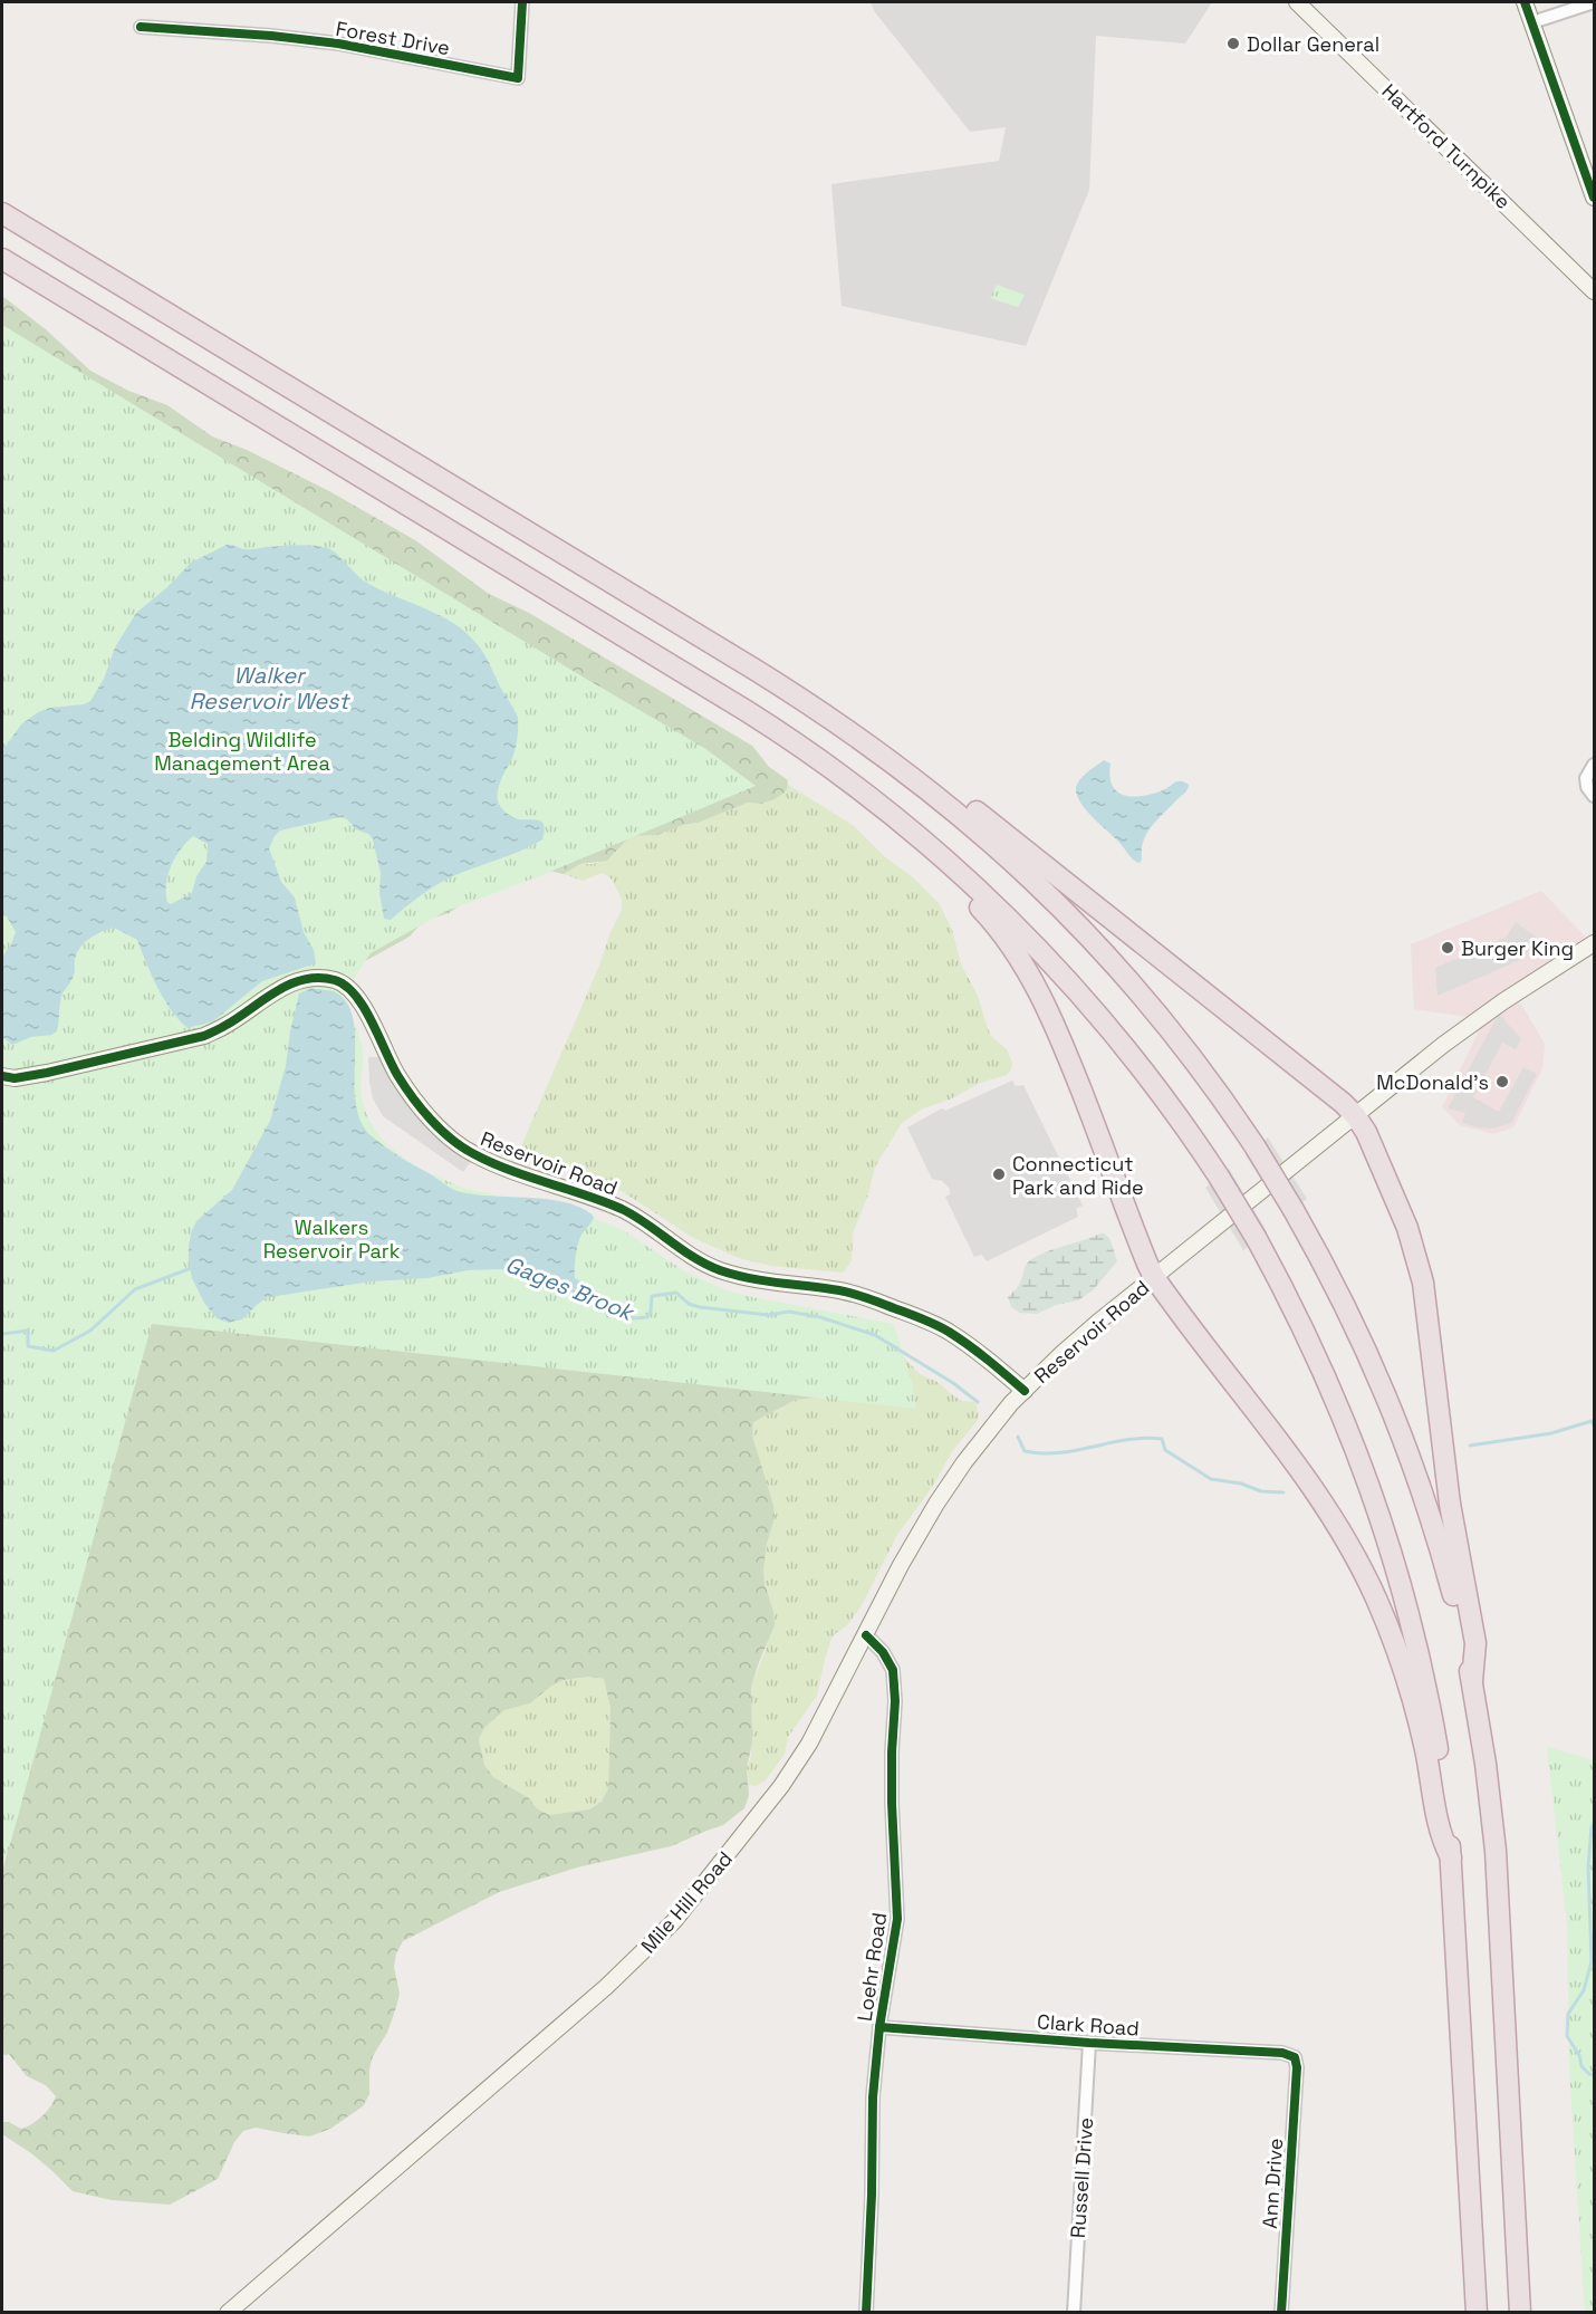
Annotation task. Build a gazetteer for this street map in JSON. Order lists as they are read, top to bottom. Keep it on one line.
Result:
{"streets":{"main road":["Hartford Turnpike","Reservoir Road","Mile Hill Road"],"street":["Forest Drive","Loehr Road","Clark Road","Russell Drive","Ann Drive"]},"crossings":[["Reservoir Road","Mile Hill Road"],["Mile Hill Road","Loehr Road"],["Loehr Road","Clark Road"],["Clark Road","Russell Drive"],["Clark Road","Ann Drive"]],"water":["Walker Reservoir West","Gages Brook"],"parks":["Belding Wildlife Management Area","Walkers Reservoir Park"],"places":["Dollar General","Burger King","McDonald's","Connecticut Park and Ride"]}
